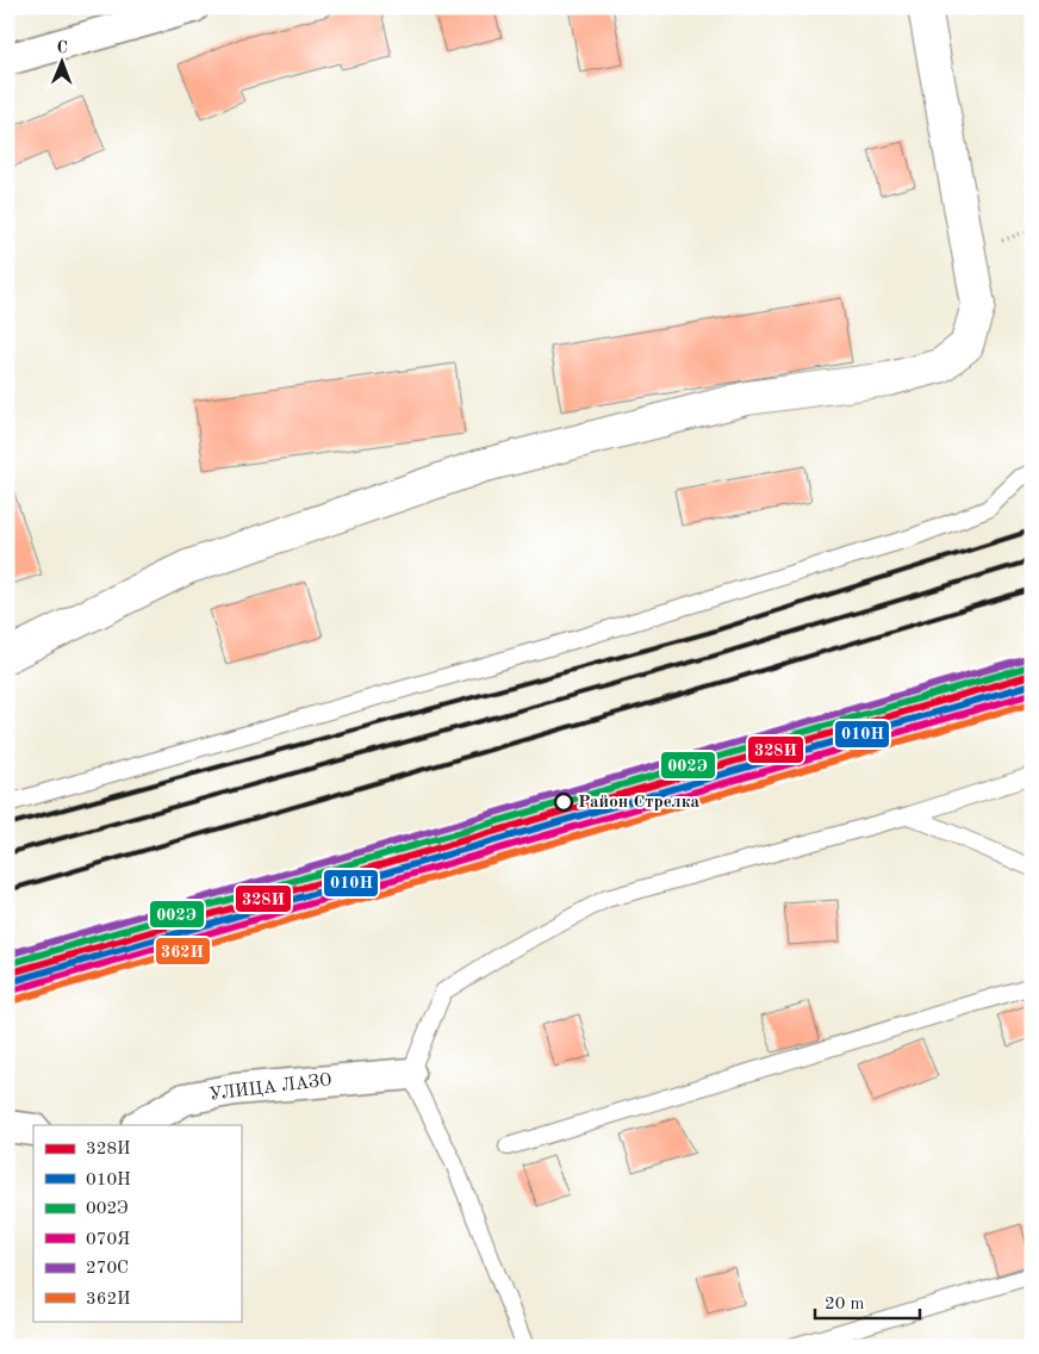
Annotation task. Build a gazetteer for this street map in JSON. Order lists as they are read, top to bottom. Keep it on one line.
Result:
{"streets":{"street":["УЛИЦА ЛАЗО"]},"places":["Район Стрелка"],"lines":["transit line 270С","transit line 002Э","transit line 328И","transit line 010Н","transit line 070Я","transit line 362И"],"legend":["328И","010Н","002Э","070Я","270С","362И"],"scale_bar":"20 m","north":"top"}
